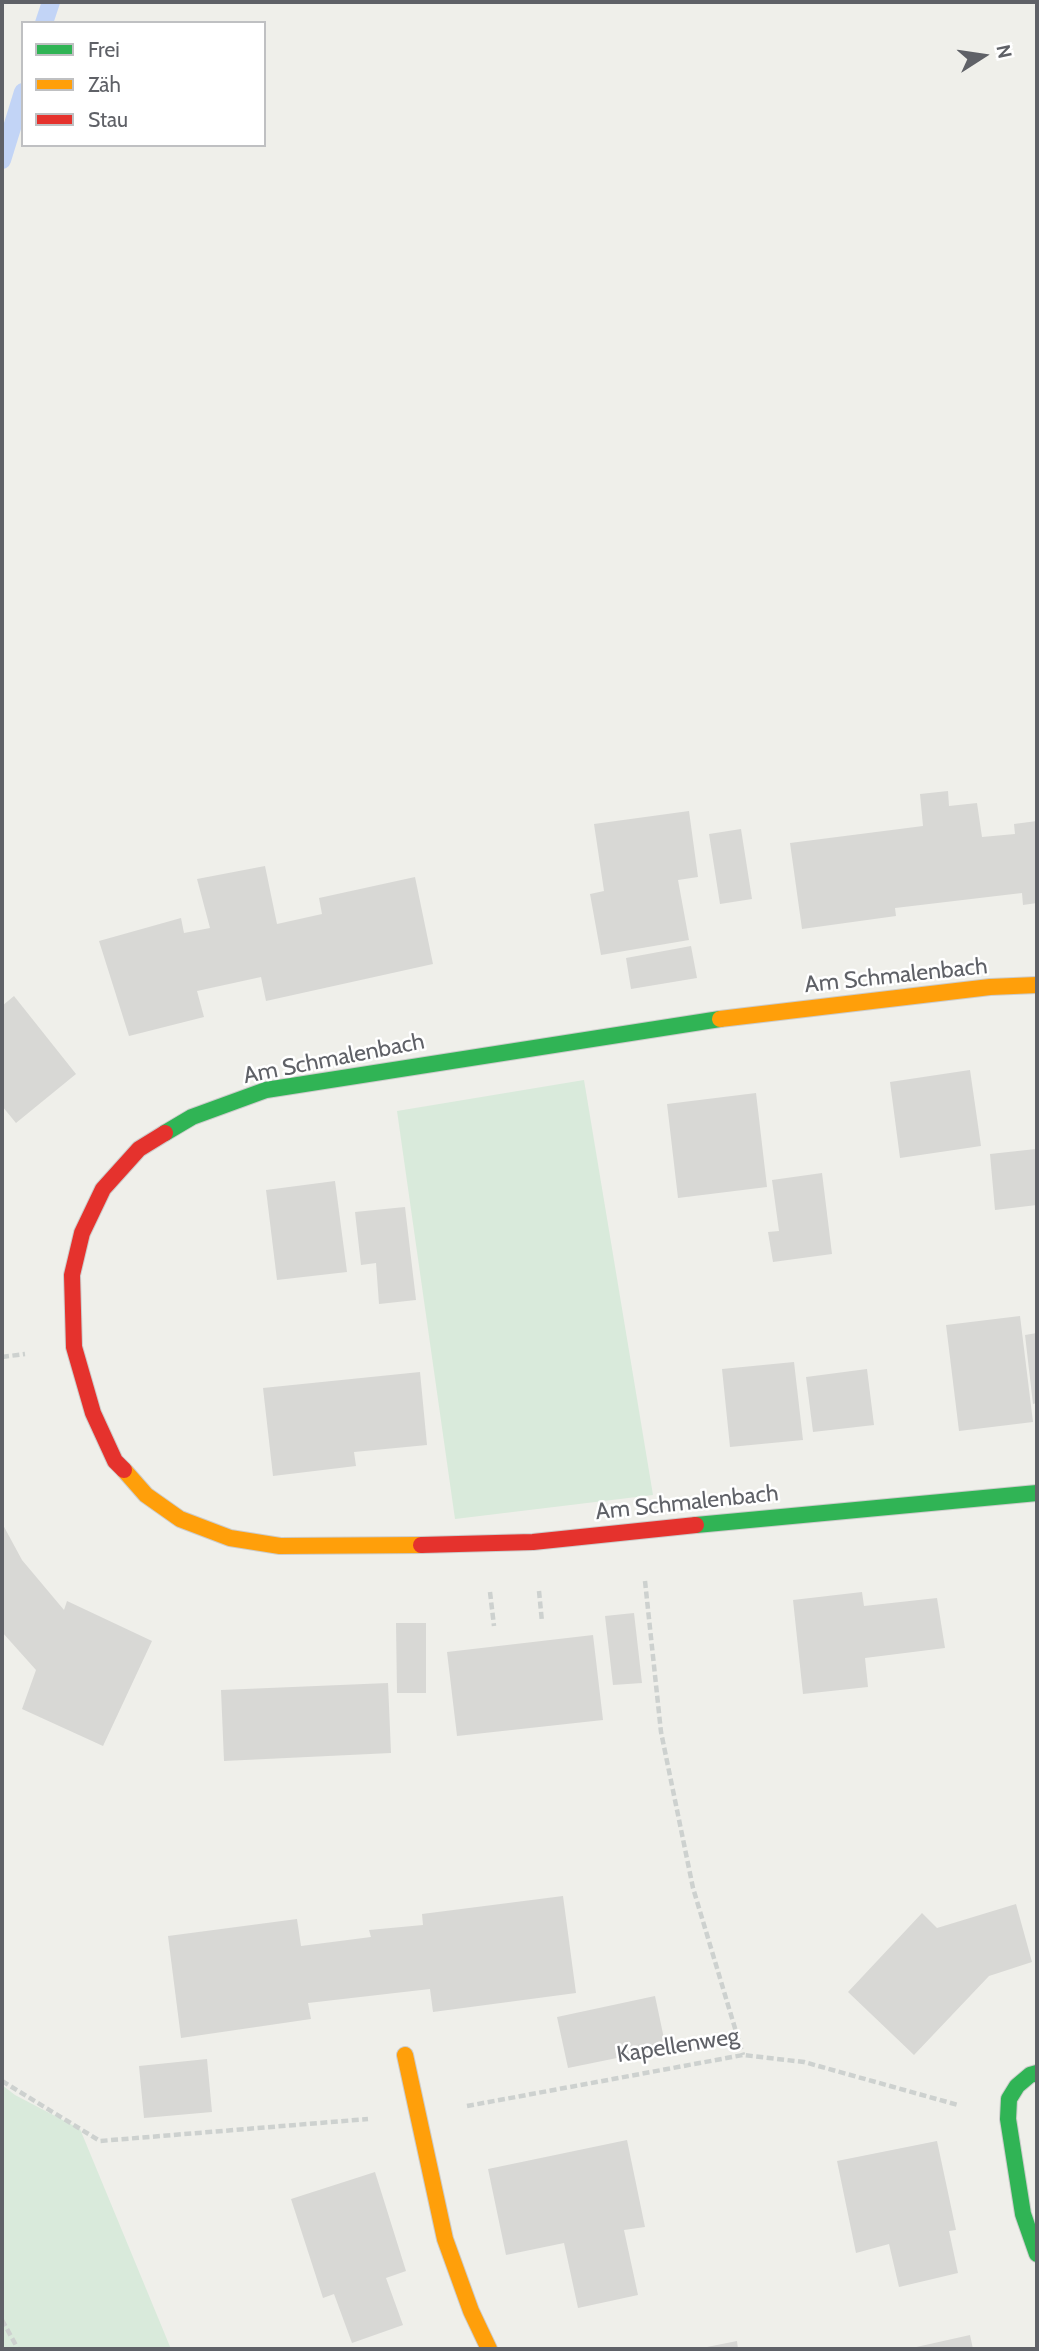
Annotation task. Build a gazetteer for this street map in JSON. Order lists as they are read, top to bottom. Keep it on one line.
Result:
{"streets":{"street":["Am Schmalenbach"],"path":["Kapellenweg"]},"legend":["Frei","Zäh","Stau"],"north":"right"}
